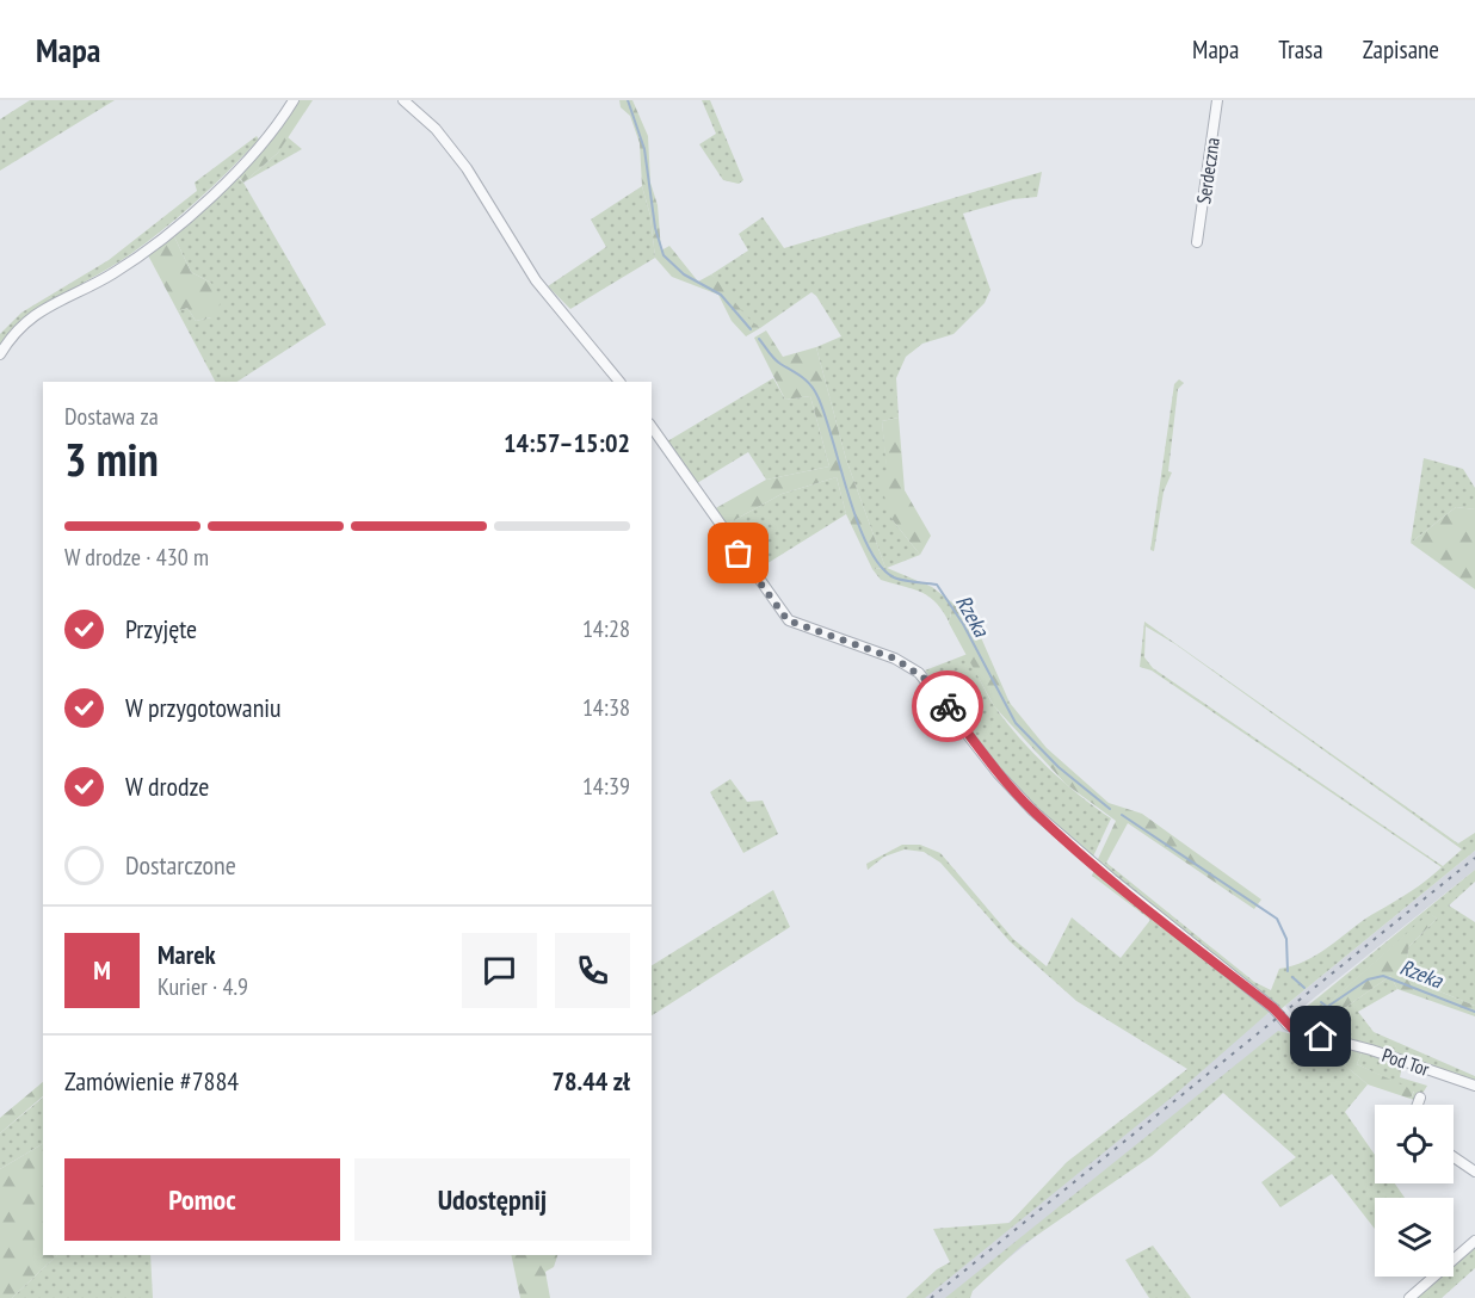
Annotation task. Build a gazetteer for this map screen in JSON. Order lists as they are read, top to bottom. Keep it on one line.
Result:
{"streets":{"street":["Serdeczna","Pod Tor"]},"water":["Rzeka"],"page":{"header":"Mapa","nav":["Mapa","Trasa","Zapisane"],"heading":["3 min","Dostawa za","14:57–15:02"],"panel":["Marek","Kurier · 4.9","Zamówienie #7884","78.44 zł"],"bar":"W drodze · 430 m","list":[["Przyjęte","14:28"],["W przygotowaniu","14:38"],["W drodze","14:39"],"Dostarczone"],"round":"M","buttons":["Pomoc","Udostępnij"]}}
